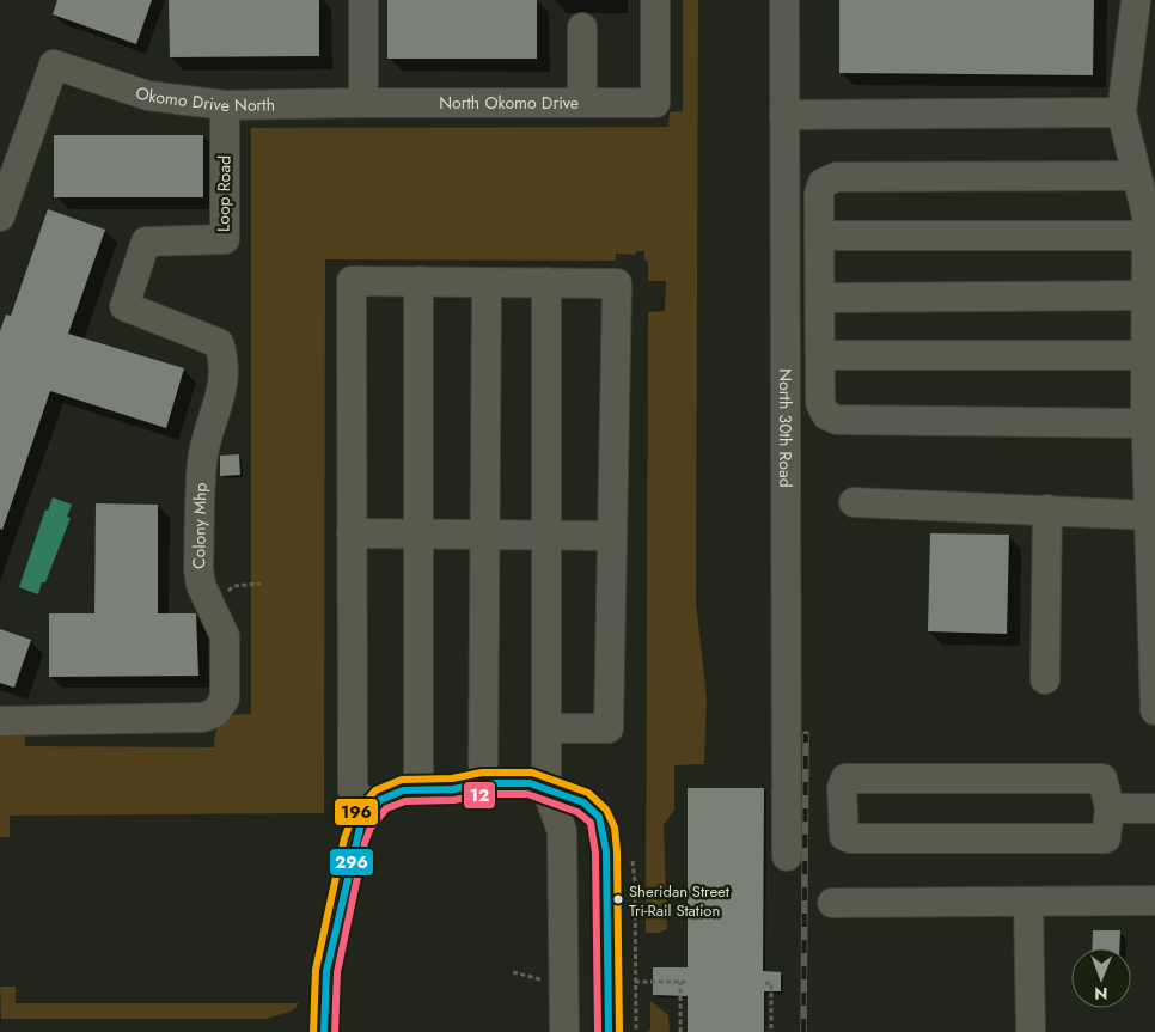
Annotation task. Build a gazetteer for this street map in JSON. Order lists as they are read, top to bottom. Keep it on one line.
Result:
{"streets":{"street":["Okomo Drive North","North Okomo Drive","Loop Road","North 30th Road","Colony Mhp"]},"crossings":[["Okomo Drive North","North Okomo Drive"],["Okomo Drive North","Loop Road"],["Loop Road","Colony Mhp"]],"places":["Sheridan Street Tri-Rail Station"],"lines":["transit line 196","transit line 296","transit line 12"],"north":"bottom"}
